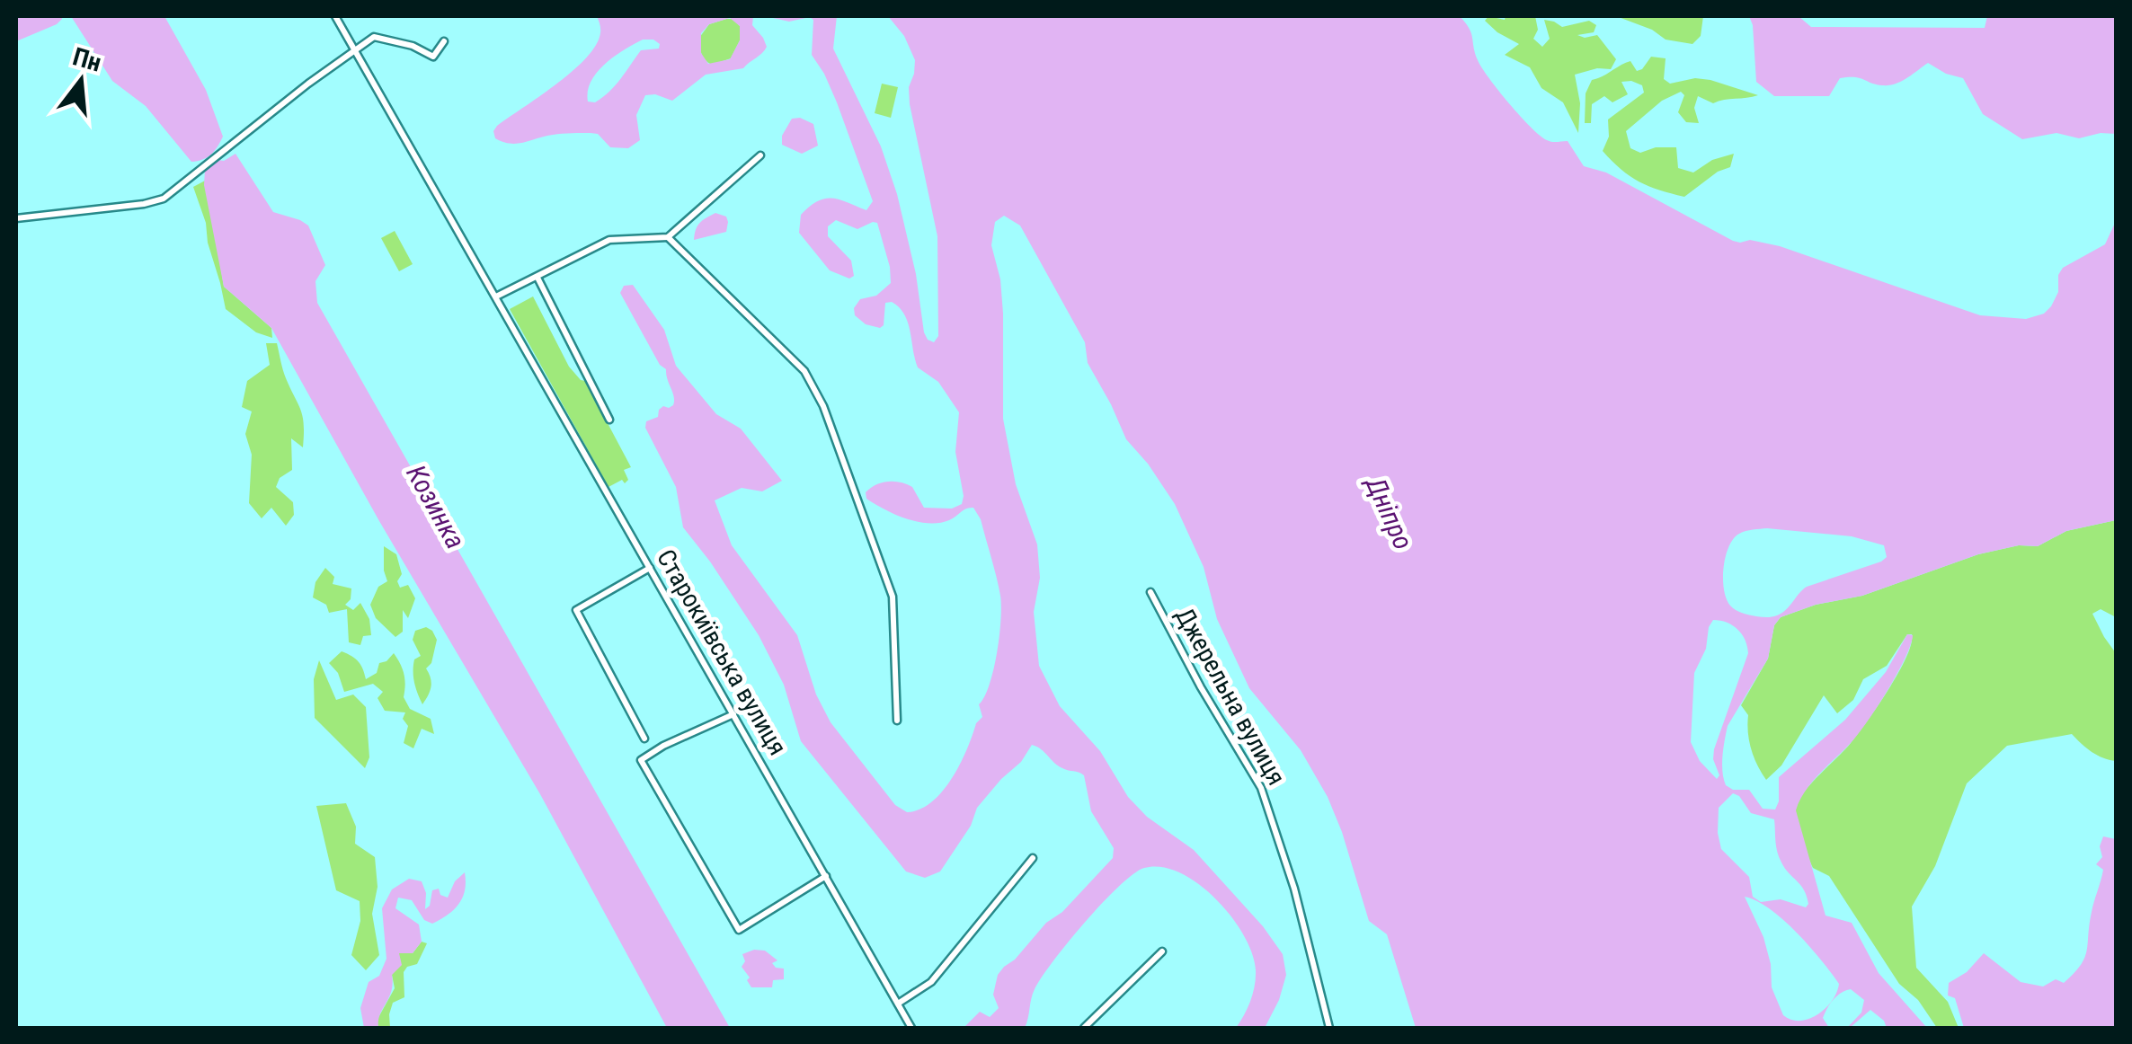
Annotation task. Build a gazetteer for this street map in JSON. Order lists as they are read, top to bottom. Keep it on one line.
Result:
{"streets":{"street":["Старокиївська вулиця","Джерельна вулиця"]},"water":["Козинка","Дніпро"],"north":"top"}
